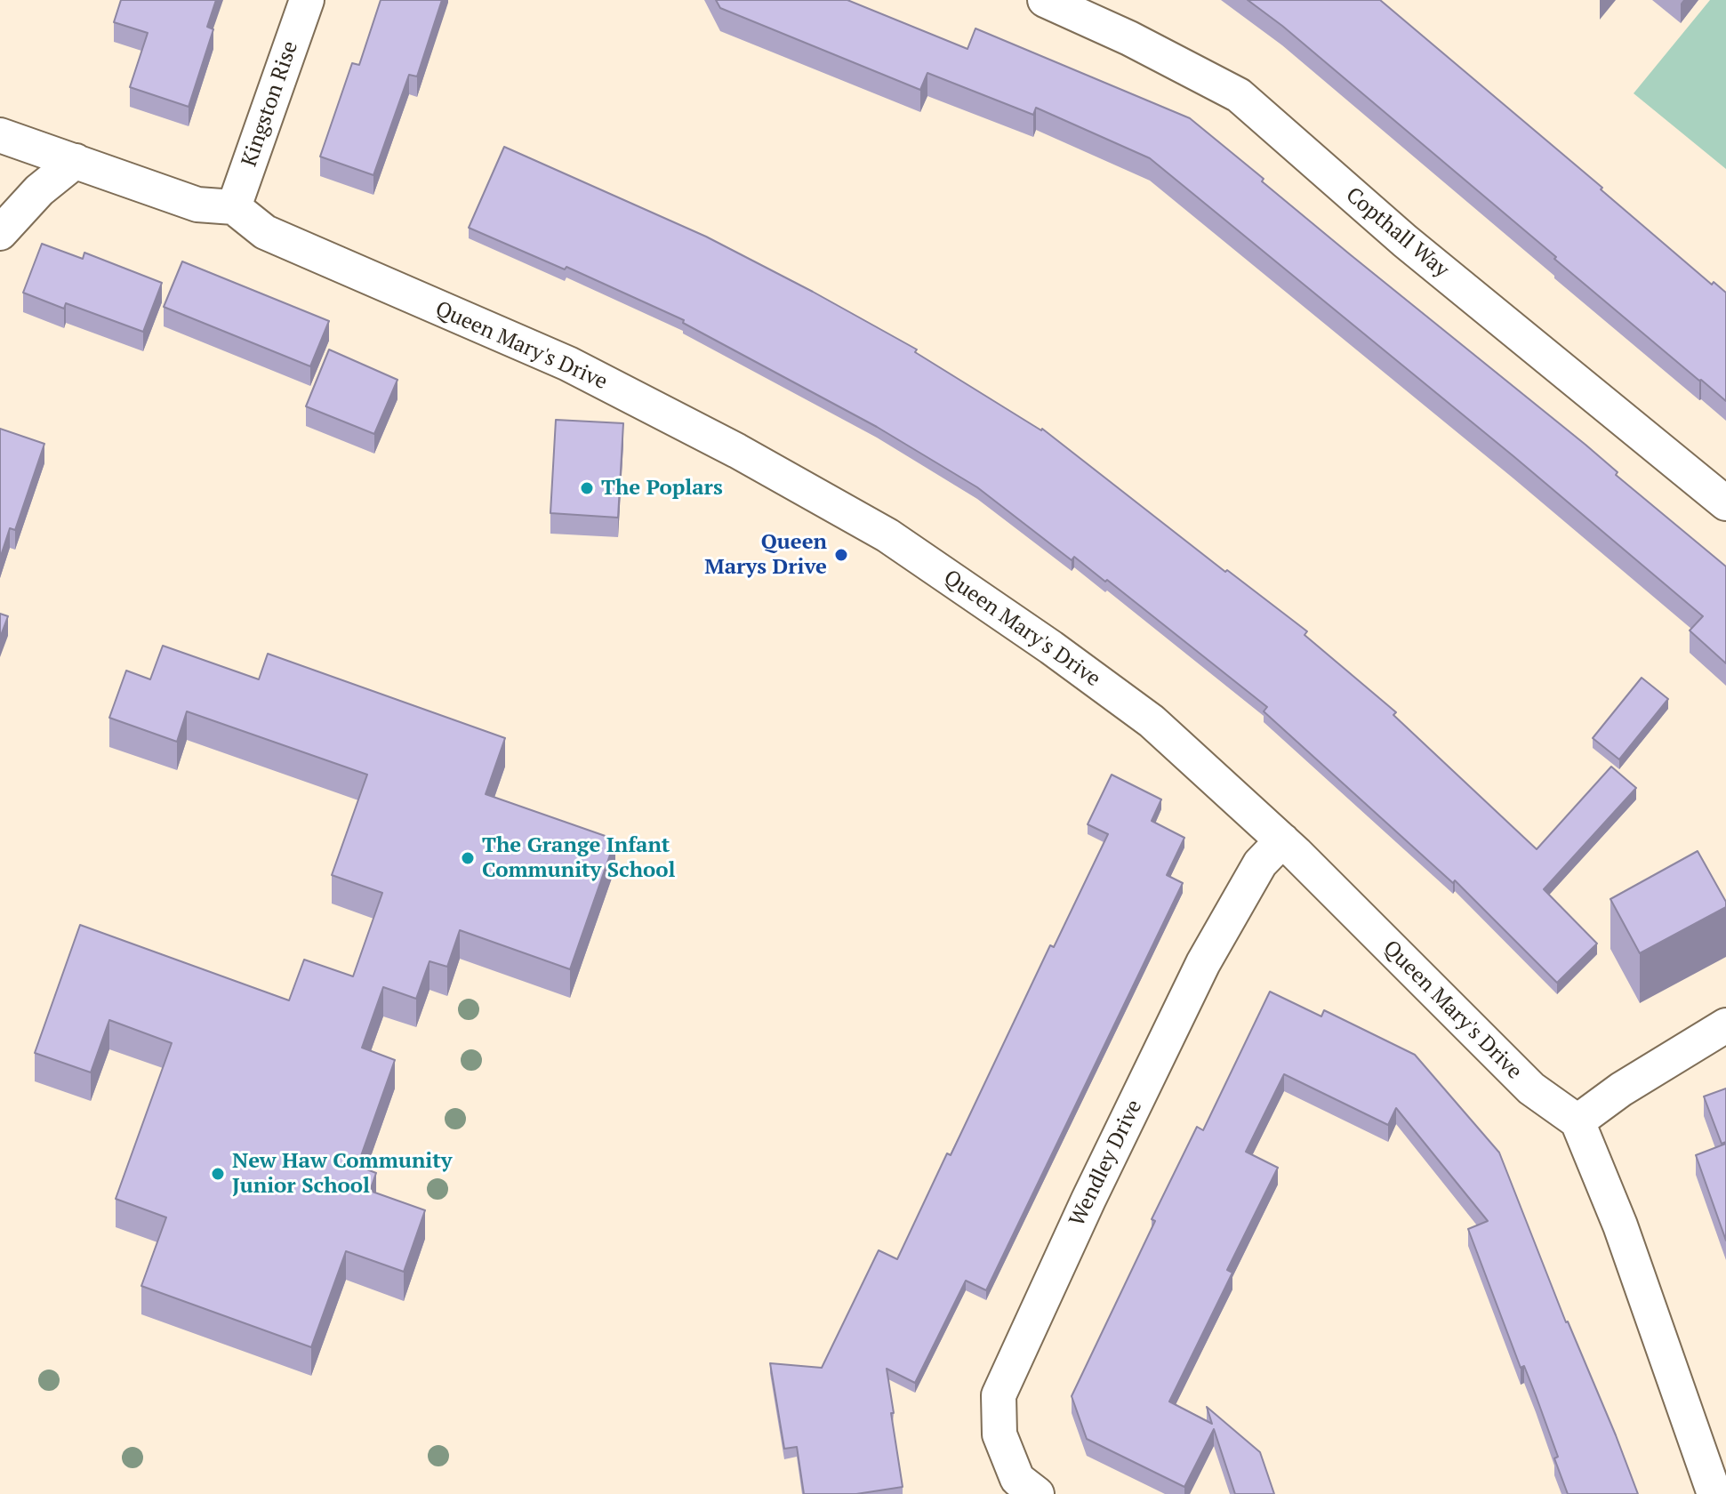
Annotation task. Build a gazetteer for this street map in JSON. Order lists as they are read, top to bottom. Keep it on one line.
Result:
{"streets":{"street":["Kingston Rise","Copthall Way","Queen Mary's Drive","Wendley Drive"]},"crossings":[["Kingston Rise","Queen Mary's Drive"],["Queen Mary's Drive","Wendley Drive"]],"places":["The Poplars","Queen Marys Drive","The Grange Infant Community School","New Haw Community Junior School"]}
